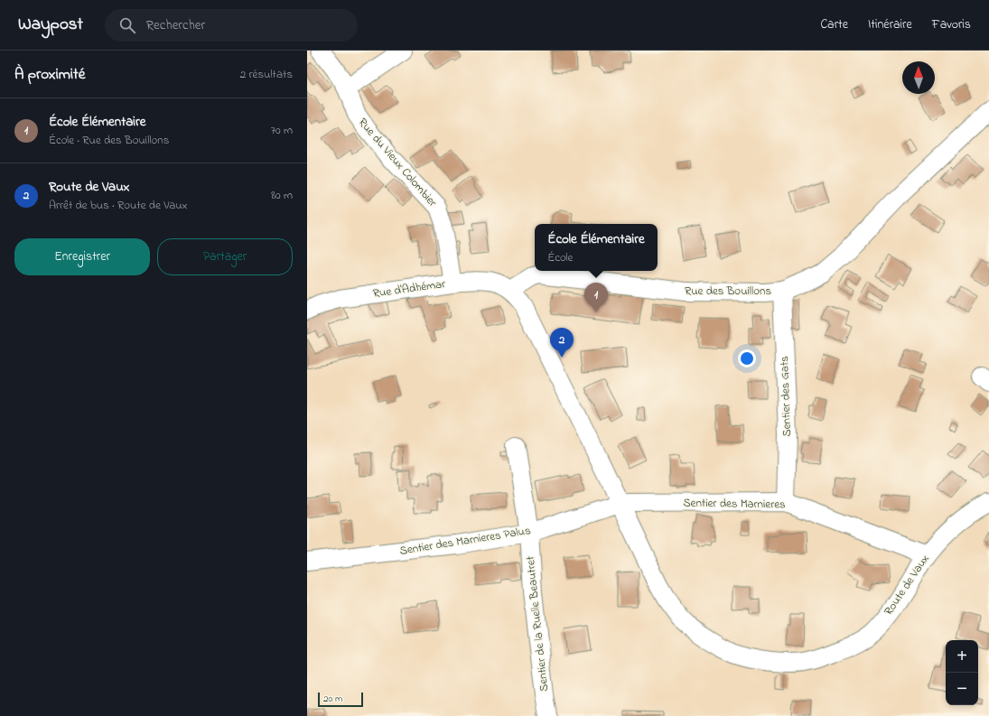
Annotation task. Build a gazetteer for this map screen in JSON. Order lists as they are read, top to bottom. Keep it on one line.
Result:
{"streets":{"street":["Rue du Vieux Colombier","Rue d'Adhémar","Rue des Bouillons","Sentier des Gats","Sentier des Marnieres","Sentier des Marnieres Palus","Route de Vaux","Sentier de la Ruelle Beautret"]},"crossings":[["Rue du Vieux Colombier","Rue d'Adhémar"],["Rue d'Adhémar","Rue des Bouillons"],["Rue d'Adhémar","Route de Vaux"],["Rue des Bouillons","Sentier des Gats"],["Rue des Bouillons","Route de Vaux"],["Sentier des Gats","Sentier des Marnieres"],["Sentier des Marnieres","Sentier des Marnieres Palus"],["Sentier des Marnieres","Route de Vaux"],["Sentier des Marnieres Palus","Route de Vaux"],["Sentier des Marnieres Palus","Sentier de la Ruelle Beautret"]],"scale_bar":"20 m","north":"top","page":{"header":"Waypost","search":"Rechercher","nav":["Carte","Itinéraire","Favoris"],"heading":["À proximité","2 résultats"],"list":[{"mark":"1","name":"École Élémentaire","note":"École · Rue des Bouillons","value":"70 m"},{"mark":"2","name":"Route de Vaux","note":"Arrêt de bus · Route de Vaux","value":"80 m"}],"popup":["École Élémentaire","École"],"buttons":["Enregistrer","Partager"],"pins":["1","2"],"map_buttons":["+","−"],"scale":"20 m"}}
